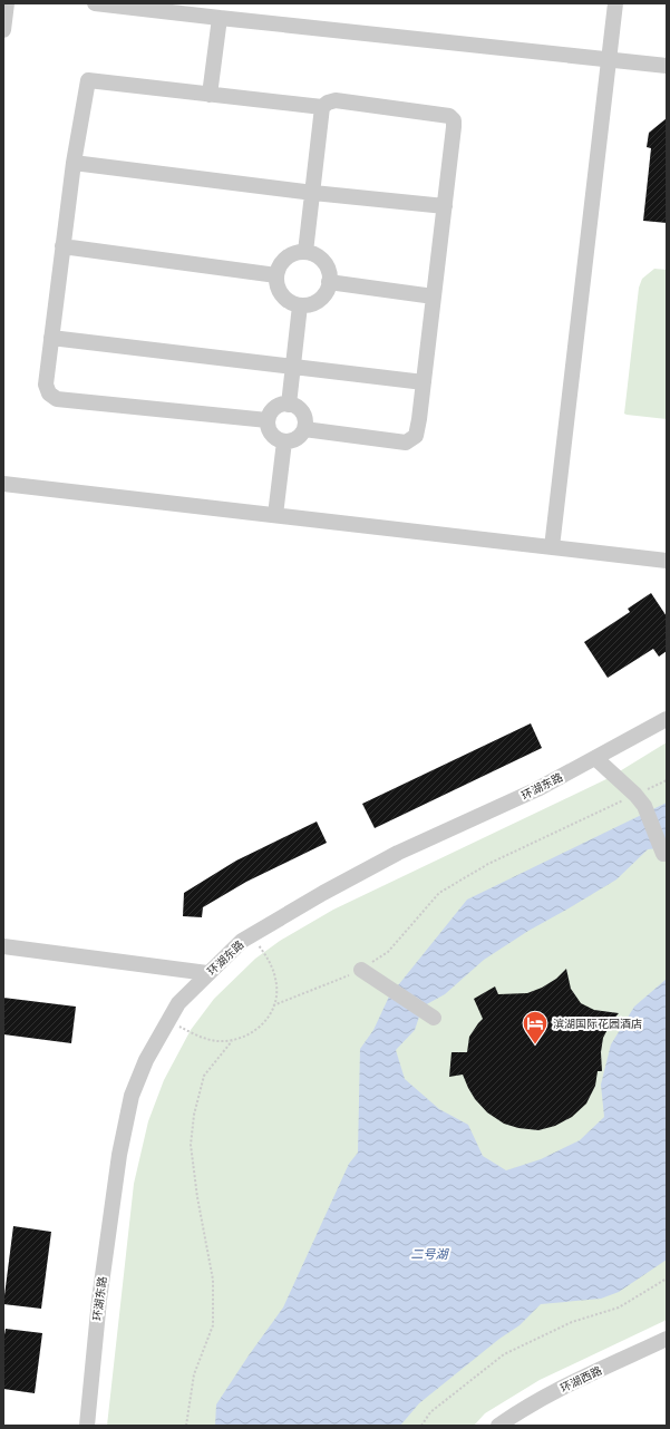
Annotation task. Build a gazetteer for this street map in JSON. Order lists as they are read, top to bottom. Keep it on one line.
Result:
{"streets":{"street":["环湖东路","环湖西路"]},"water":["二号湖"],"places":{"hotel":["滨湖国际花园酒店"]}}
